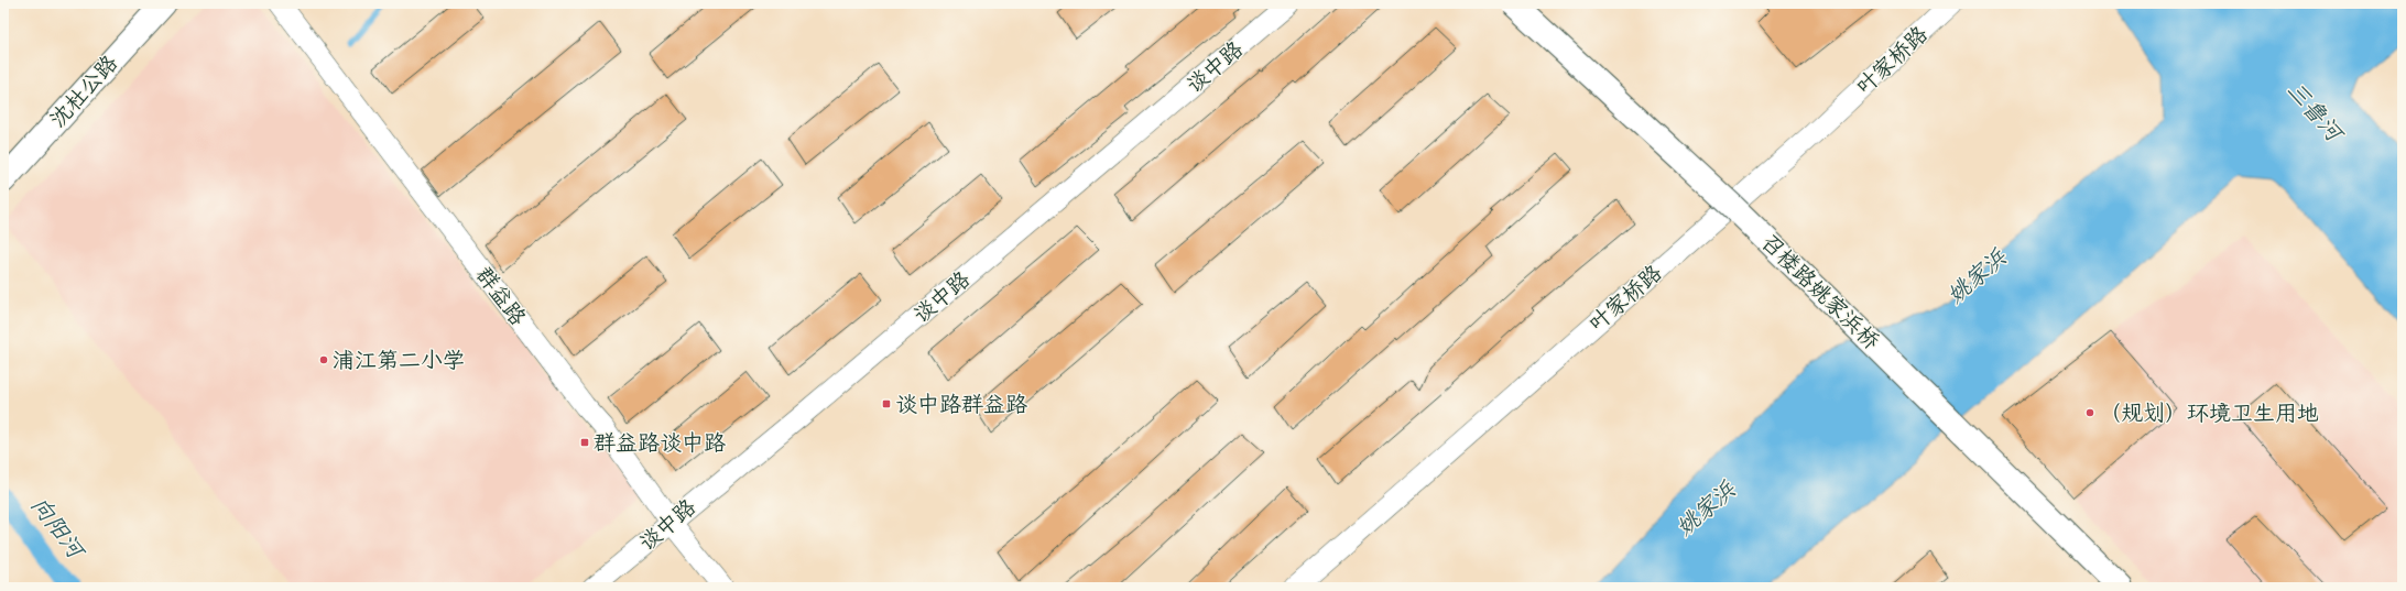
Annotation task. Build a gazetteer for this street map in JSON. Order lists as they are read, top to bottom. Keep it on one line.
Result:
{"streets":{"street":["叶家桥路","谈中路","沈杜公路","召楼路姚家浜桥","群益路"]},"crossings":[["谈中路","群益路"]],"water":["三鲁河","姚家浜","向阳河"],"places":{"other":["浦江第二小学","（规划）环境卫生用地"],"transit":["谈中路群益路","群益路谈中路"]}}
